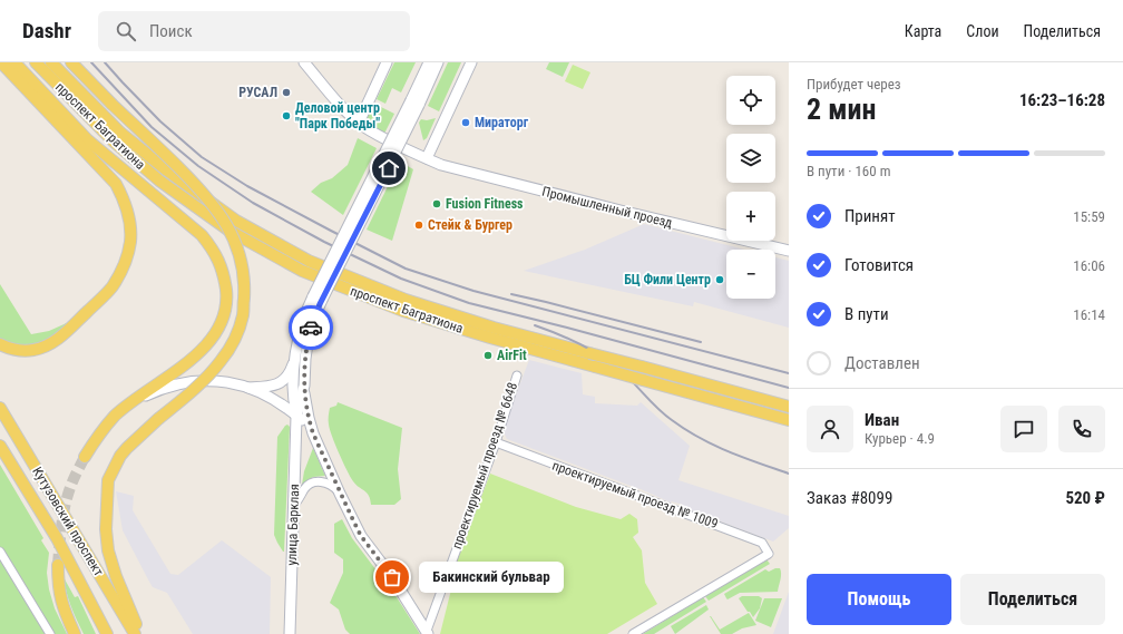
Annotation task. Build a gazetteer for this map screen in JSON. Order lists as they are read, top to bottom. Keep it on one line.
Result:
{"streets":{"main road":["проспект Багратиона","Промышленный проезд","Кутузовский проспект","улица Барклая"],"street":["проектируемый проезд № 6648","проектируемый проезд № 1009"]},"crossings":[["проектируемый проезд № 6648","проектируемый проезд № 1009"]],"places":["РУСАЛ","Деловой центр \"Парк Победы\"","Мираторг","Fusion Fitness","Стейк & Бургер","БЦ Фили Центр","AirFit","Бакинский бульвар"],"page":{"header":"Dashr","search":"Поиск","nav":["Карта","Слои","Поделиться"],"heading":["2 мин","Прибудет через","16:23–16:28"],"panel":["Иван","Курьер · 4.9","Заказ #8099","520 ₽"],"map_buttons":["+","−"],"bar":"В пути · 160 m","list":[["Принят","15:59"],["Готовится","16:06"],["В пути","16:14"],"Доставлен"],"bubble":"Бакинский бульвар","buttons":["Помощь","Поделиться"]}}
